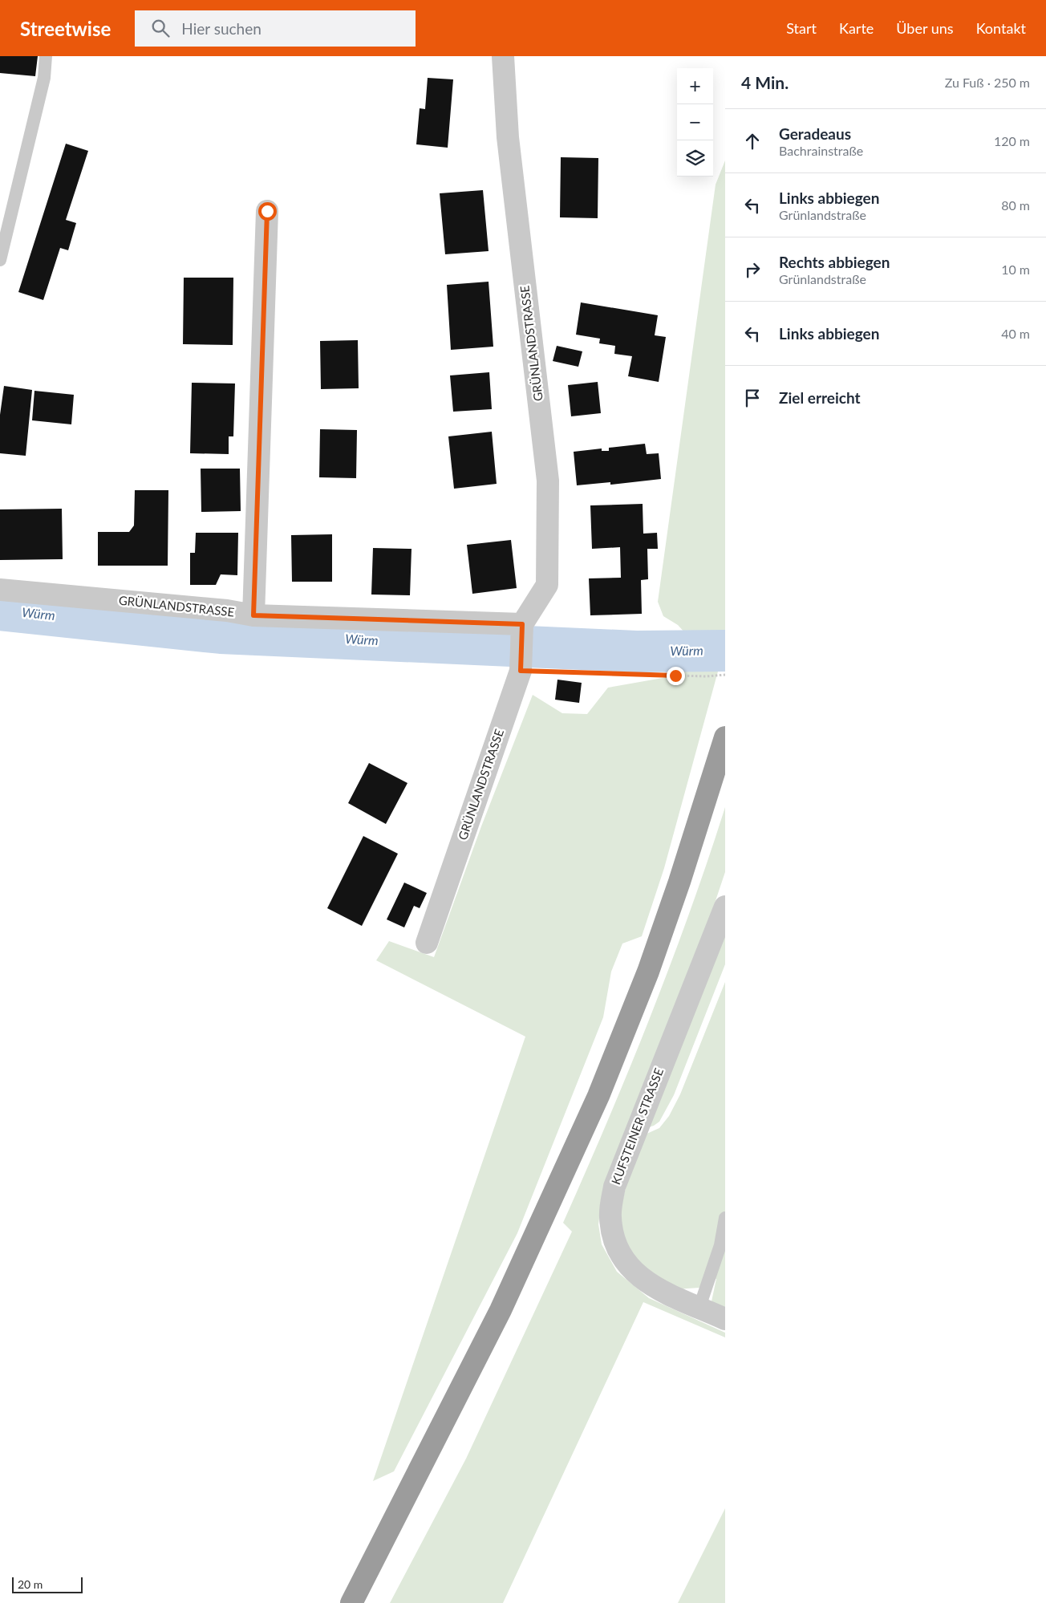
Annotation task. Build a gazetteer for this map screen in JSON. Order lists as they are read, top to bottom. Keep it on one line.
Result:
{"streets":{"street":["GRÜNLANDSTRASSE","KUFSTEINER STRASSE"]},"water":["Würm"],"scale_bar":"20 m","page":{"header":"Streetwise","search":"Hier suchen","nav":["Start","Karte","Über uns","Kontakt"],"heading":["4 Min.","Zu Fuß · 250 m"],"map_buttons":["+","−"],"list":[["Geradeaus","Bachrainstraße","120 m"],["Links abbiegen","Grünlandstraße","80 m"],["Rechts abbiegen","Grünlandstraße","10 m"],["Links abbiegen","40 m"],"Ziel erreicht"],"scale":"20 m"}}
